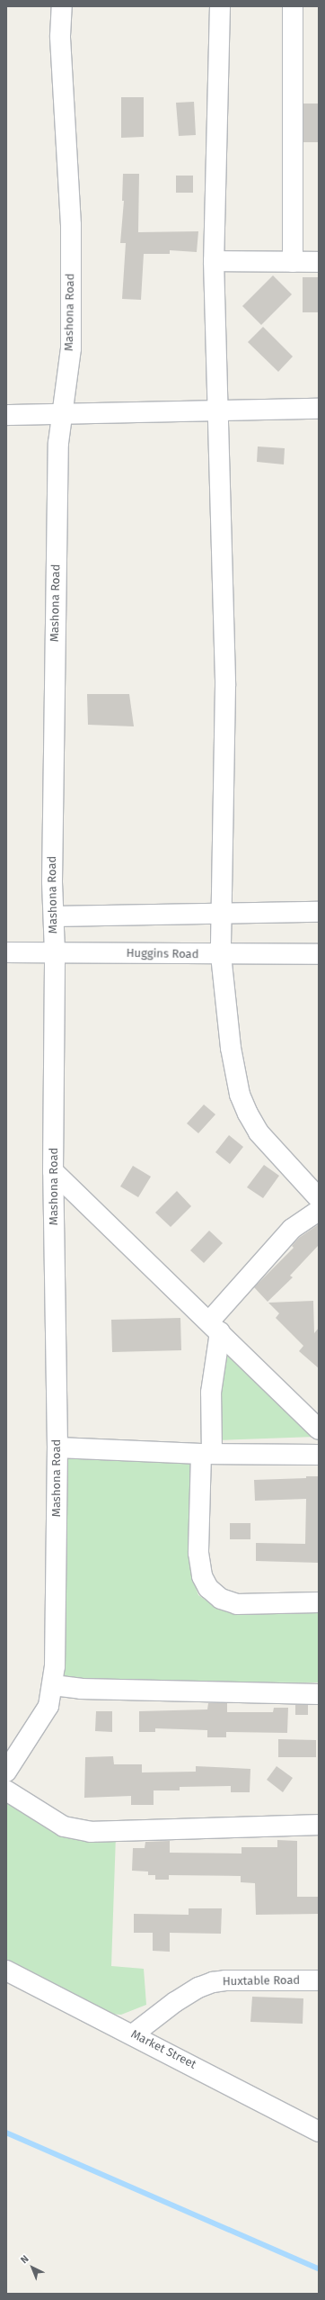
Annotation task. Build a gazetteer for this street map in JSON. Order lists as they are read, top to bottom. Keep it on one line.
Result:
{"streets":{"street":["Mashona Road","Huggins Road","Huxtable Road","Market Street"]},"crossings":[["Mashona Road","Huggins Road"],["Huxtable Road","Market Street"]],"north":"top left"}
